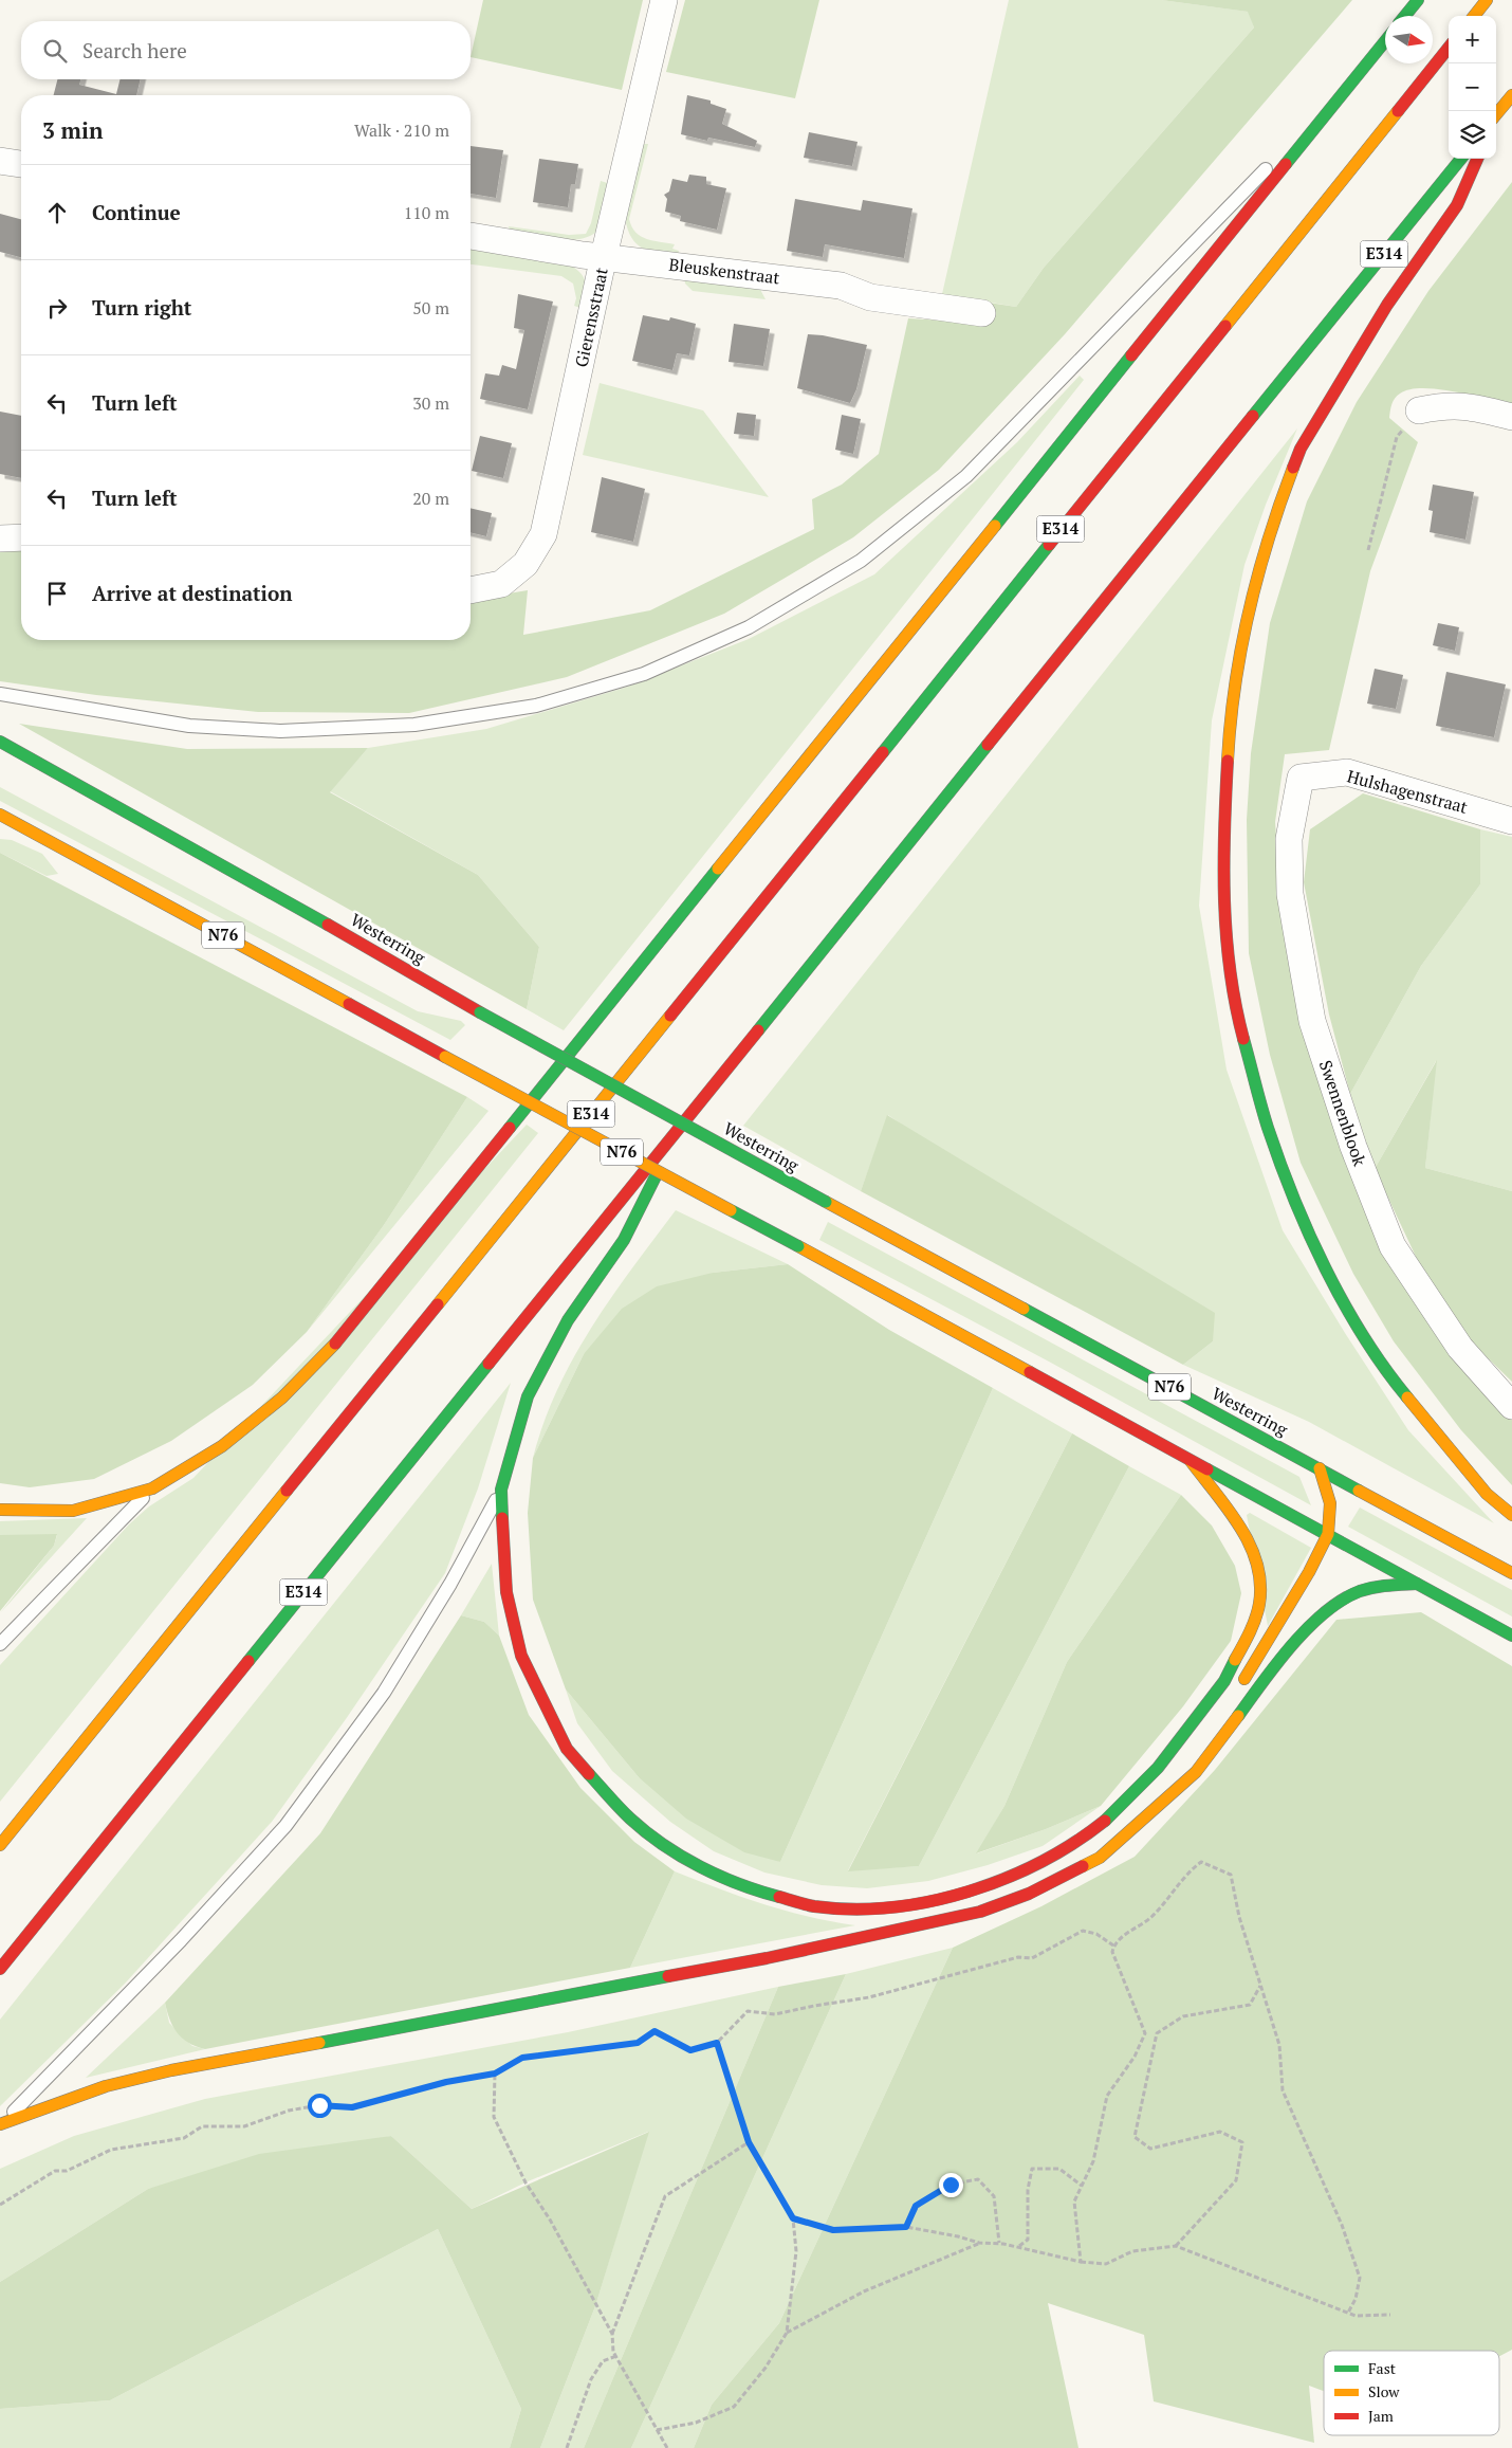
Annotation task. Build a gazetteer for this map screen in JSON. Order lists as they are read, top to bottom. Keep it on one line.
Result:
{"streets":{"highway":["E314","N76","Westerring"],"street":["Bleuskenstraat","Gierensstraat","Hulshagenstraat","Swennenblook"]},"crossings":[["Bleuskenstraat","Gierensstraat"],["Hulshagenstraat","Swennenblook"]],"legend":["Fast","Slow","Jam"],"north":"right","page":{"map_buttons":["+","−"],"search":"Search here","heading":["3 min","Walk · 210 m"],"list":[["Continue","110 m"],["Turn right","50 m"],["Turn left","30 m"],["Turn left","20 m"],"Arrive at destination"]}}
